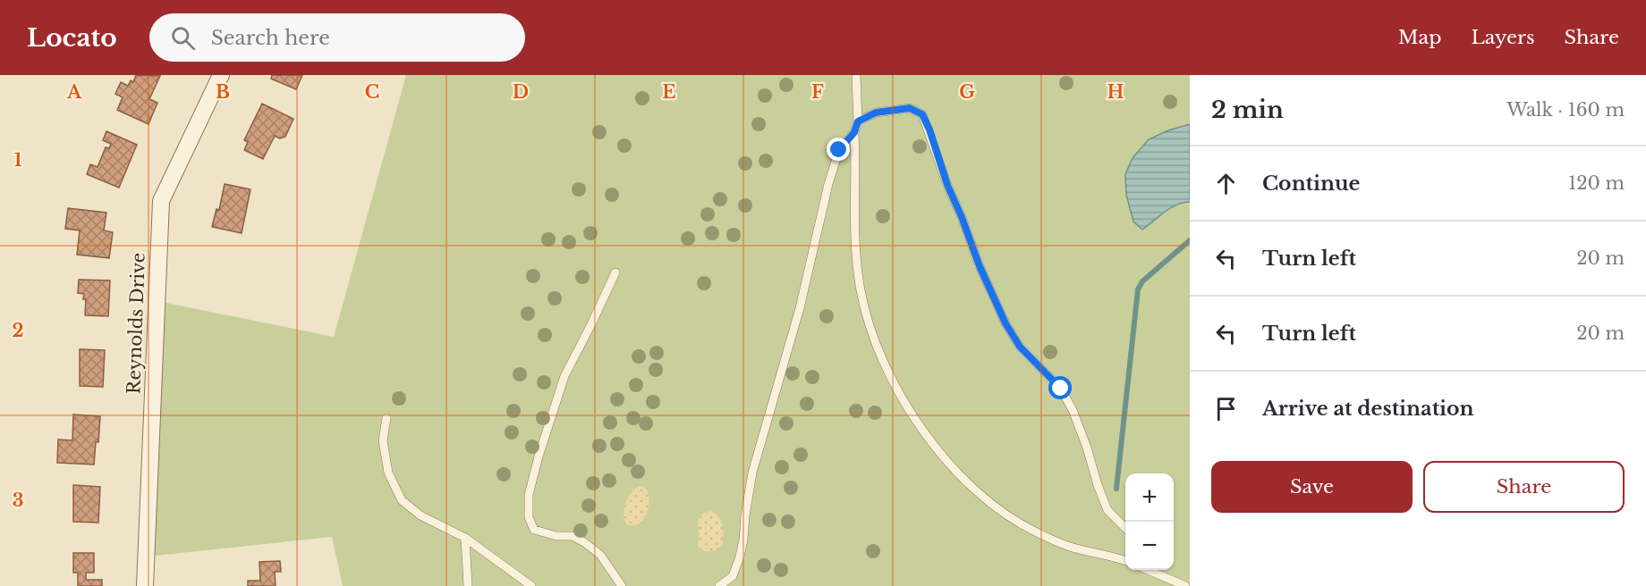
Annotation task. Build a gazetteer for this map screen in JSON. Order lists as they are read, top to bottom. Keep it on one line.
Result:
{"streets":{"street":["Reynolds Drive"]},"page":{"header":"Locato","search":"Search here","nav":["Map","Layers","Share"],"heading":["2 min","Walk · 160 m"],"list":[["Continue","120 m"],["Turn left","20 m"],["Turn left","20 m"],"Arrive at destination"],"buttons":["Save","Share"],"map_buttons":["+","−"]},"grid":{"columns":["A","B","C","D","E","F","G","H"],"rows":["1","2","3"]}}
